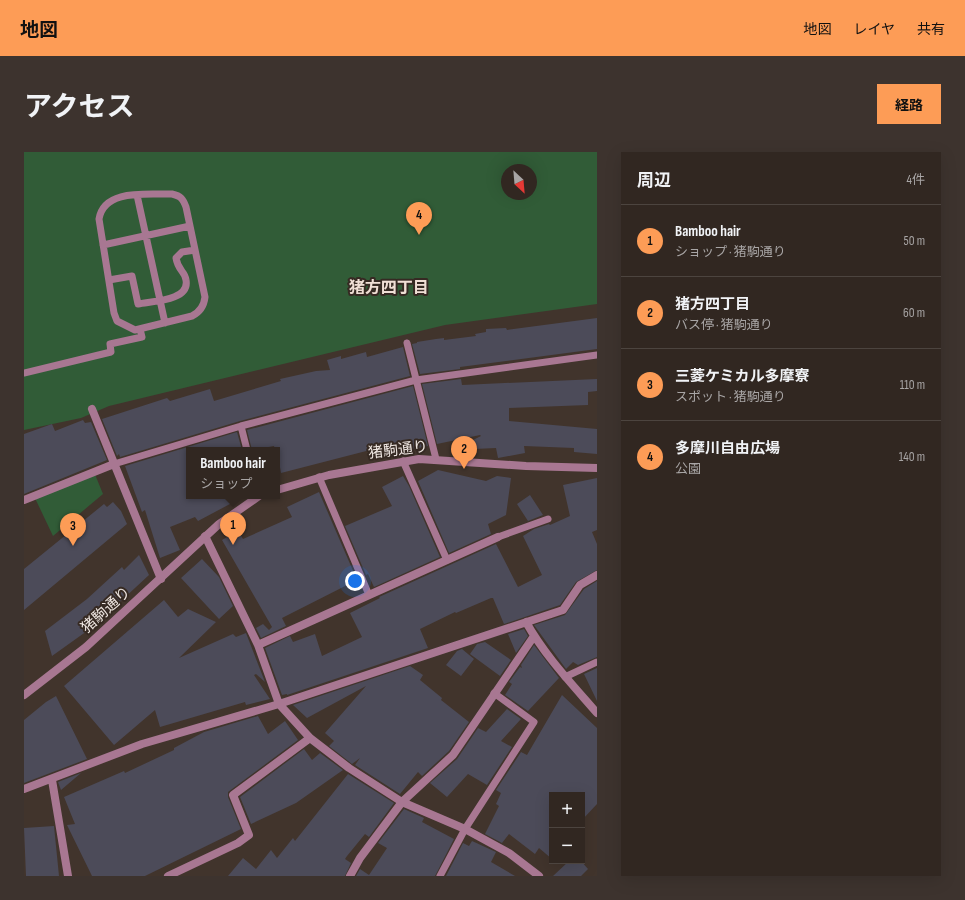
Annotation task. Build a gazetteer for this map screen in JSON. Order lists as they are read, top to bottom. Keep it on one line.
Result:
{"streets":{"street":["猪駒通り"]},"districts":["猪方四丁目"],"north":"bottom right","page":{"header":"地図","nav":["地図","レイヤ","共有"],"title":"アクセス","buttons":"経路","heading":["周辺","4件"],"pins":["4","2","1","3"],"list":[{"mark":"1","name":"Bamboo hair","note":"ショップ · 猪駒通り","value":"50 m"},{"mark":"2","name":"猪方四丁目","note":"バス停 · 猪駒通り","value":"60 m"},{"mark":"3","name":"三菱ケミカル多摩寮","note":"スポット · 猪駒通り","value":"110 m"},{"mark":"4","name":"多摩川自由広場","note":"公園","value":"140 m"}],"popup":["Bamboo hair","ショップ"],"map_buttons":["+","−"]}}
